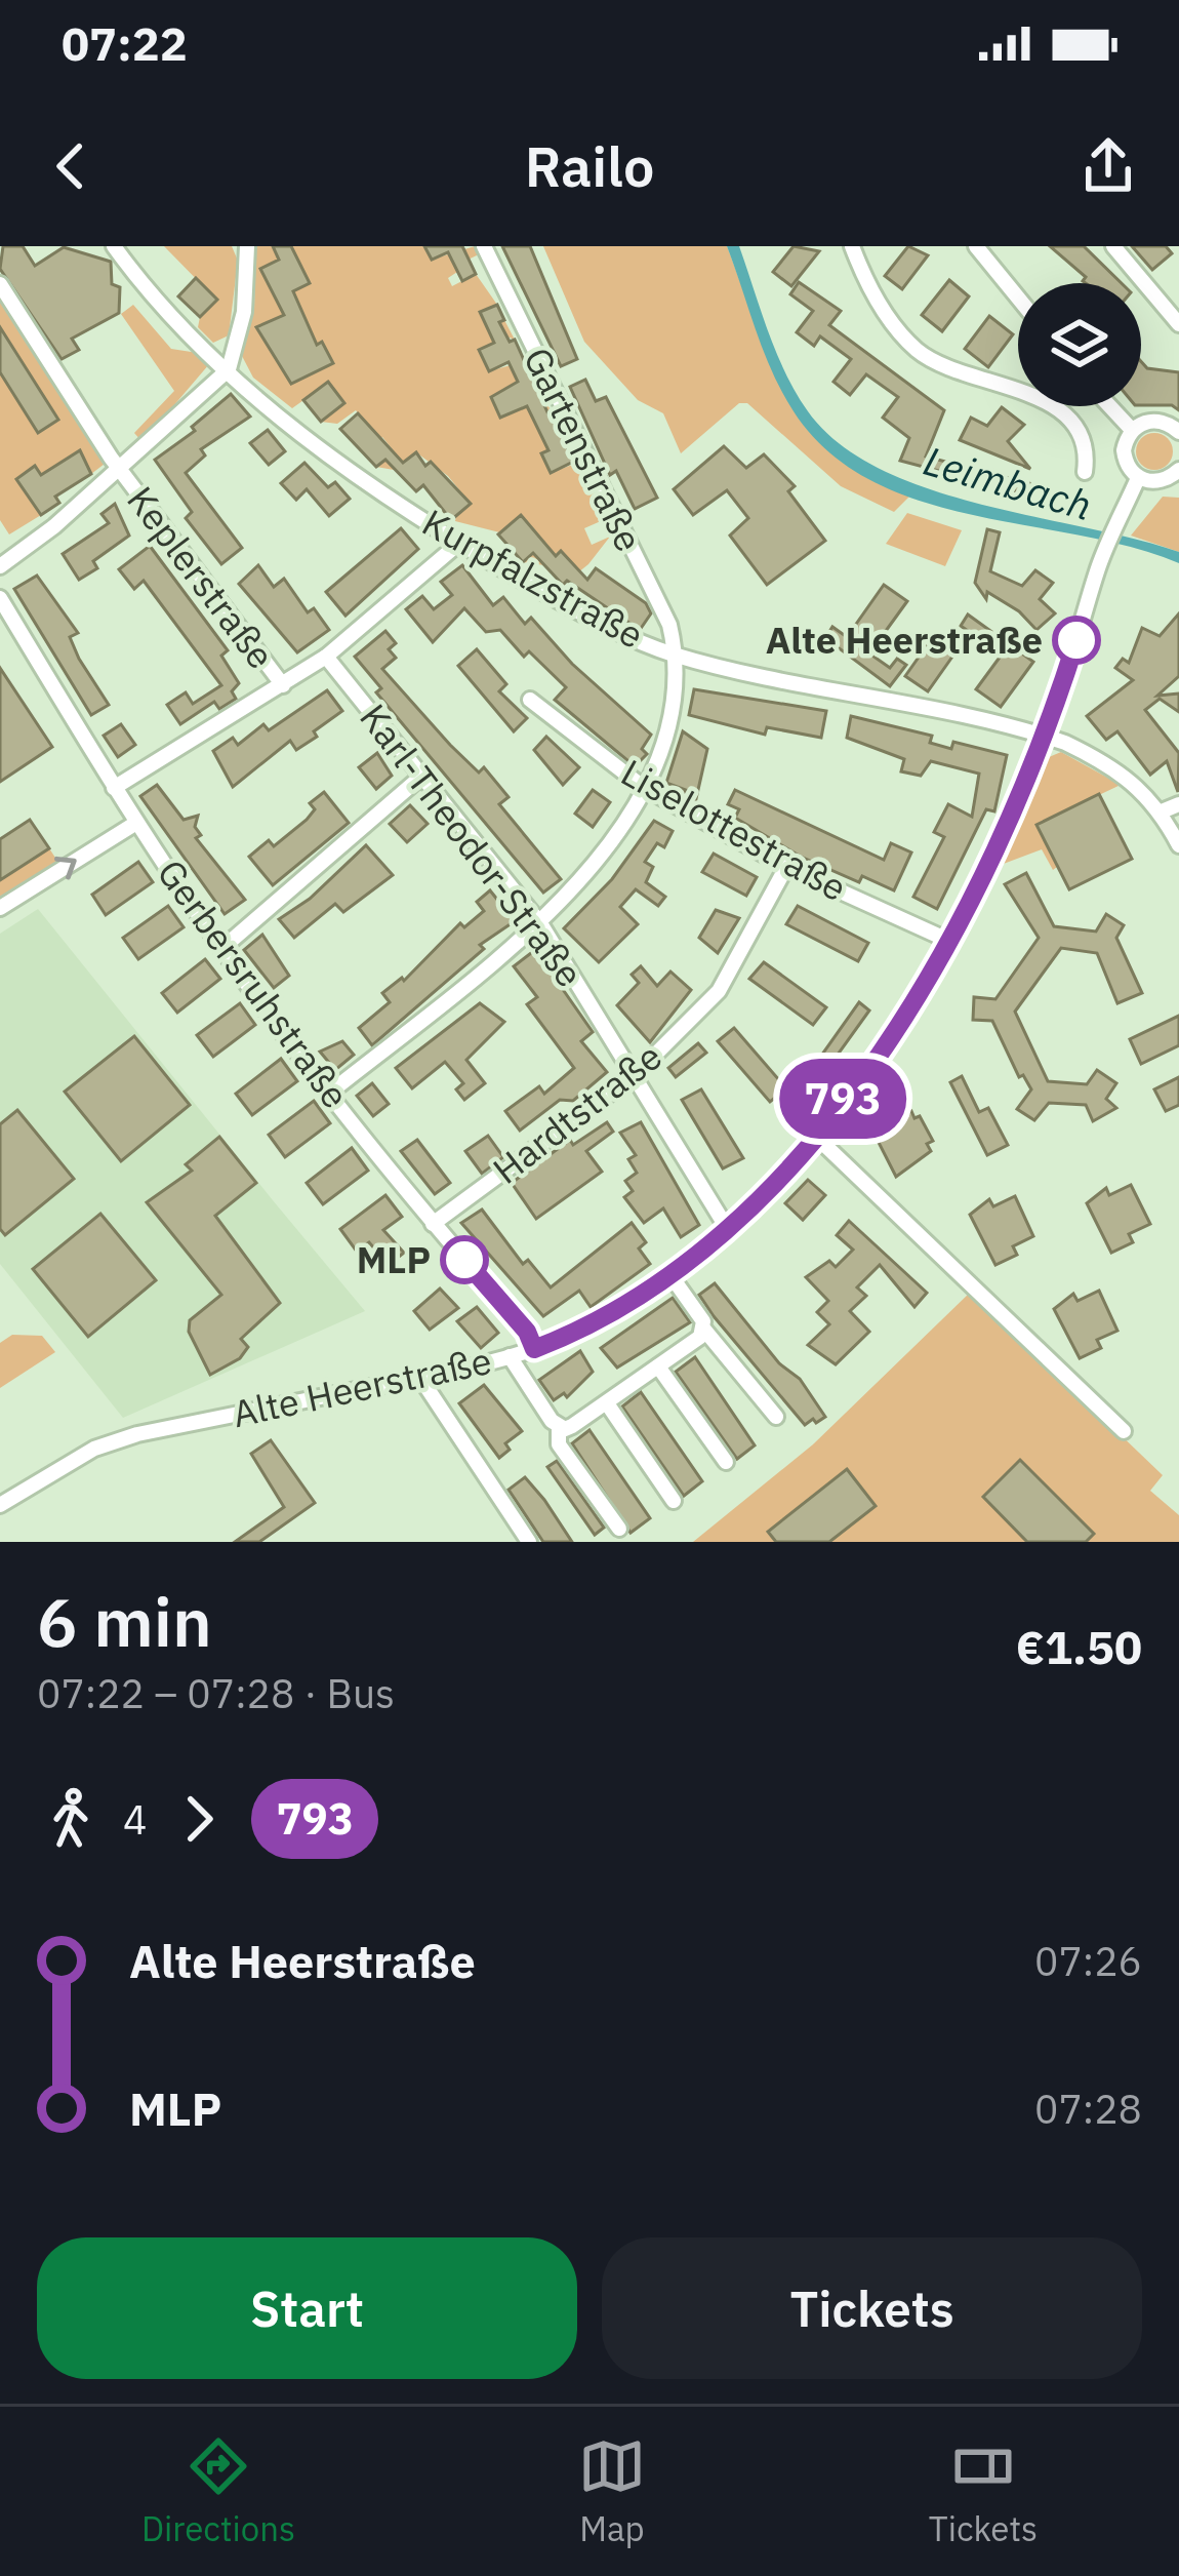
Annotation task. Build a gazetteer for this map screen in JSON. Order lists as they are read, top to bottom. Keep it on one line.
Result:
{"streets":{"street":["Gartenstraße","Keplerstraße","Kurpfalzstraße","Liselottestraße","Karl-Theodor-Straße","Gerbersruhstraße","Hardtstraße","Alte Heerstraße"]},"crossings":[["Gartenstraße","Kurpfalzstraße"],["Kurpfalzstraße","Alte Heerstraße"],["Liselottestraße","Hardtstraße"],["Liselottestraße","Alte Heerstraße"],["Karl-Theodor-Straße","Hardtstraße"],["Karl-Theodor-Straße","Alte Heerstraße"],["Gerbersruhstraße","Hardtstraße"],["Gerbersruhstraße","Alte Heerstraße"]],"water":["Leimbach"],"places":["Alte Heerstraße","MLP"],"lines":["bus line 793"],"page":{"status":"07:22","header":"Railo","on_map":"793","heading":["6 min","07:22 – 07:28 · Bus","€1.50"],"legs":["4","793"],"list":[{"name":"Alte Heerstraße","value":"07:26"},{"name":"MLP","value":"07:28"}],"buttons":["Start","Tickets"],"tabs":["Directions","Map","Tickets"]}}
